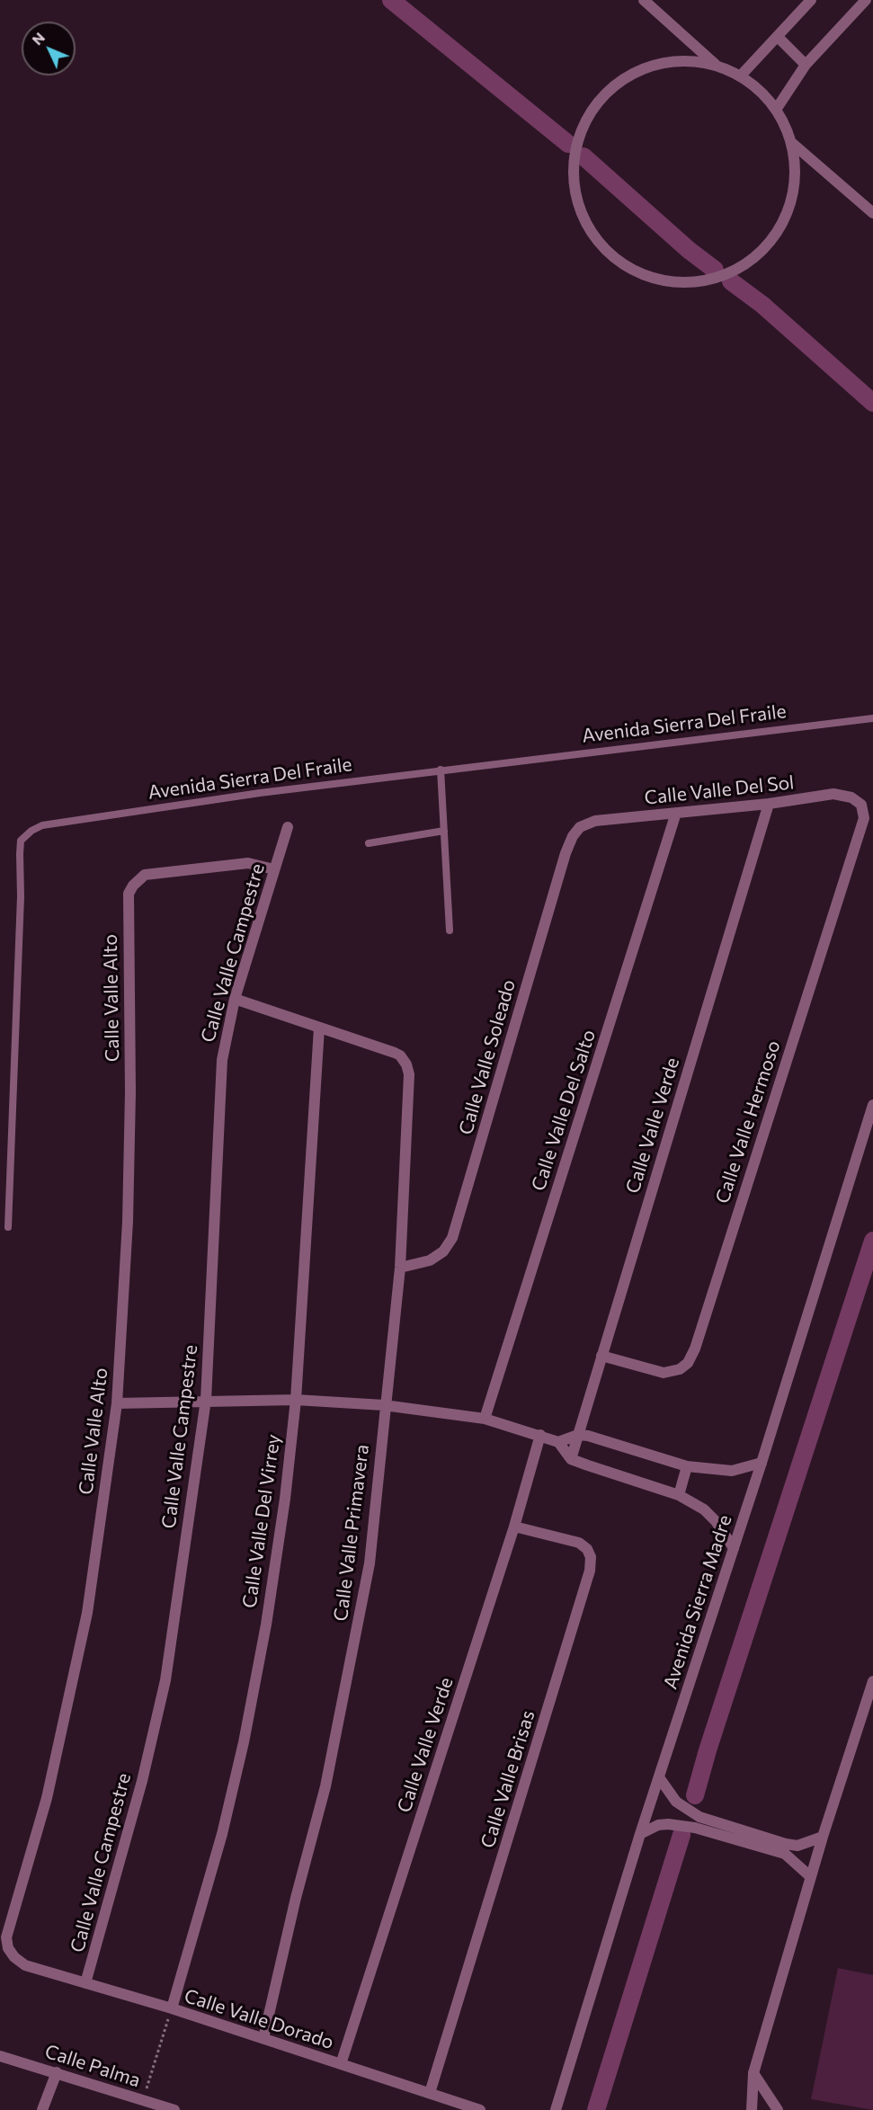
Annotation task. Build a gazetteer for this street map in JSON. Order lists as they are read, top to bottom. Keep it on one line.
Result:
{"streets":{"street":["Calle Valle Del Sol","Calle Valle Campestre","Calle Valle Alto","Calle Valle Soleado","Calle Valle Del Salto","Calle Valle Hermoso","Calle Valle Verde","Calle Valle Del Virrey","Calle Valle Primavera","Avenida Sierra Madre","Calle Valle Brisas","Calle Valle Dorado","Calle Palma"],"lane":["Avenida Sierra Del Fraile"]},"crossings":[["Calle Valle Del Sol","Calle Valle Soleado"],["Calle Valle Del Sol","Calle Valle Del Salto"],["Calle Valle Del Sol","Calle Valle Hermoso"],["Calle Valle Del Sol","Calle Valle Verde"],["Calle Valle Campestre","Calle Valle Alto"],["Calle Valle Campestre","Calle Valle Dorado"],["Calle Valle Alto","Calle Valle Dorado"],["Calle Valle Soleado","Calle Valle Primavera"],["Calle Valle Hermoso","Calle Valle Verde"],["Calle Valle Verde","Calle Valle Brisas"],["Calle Valle Verde","Calle Valle Dorado"],["Calle Valle Del Virrey","Calle Valle Primavera"],["Calle Valle Del Virrey","Calle Valle Dorado"],["Calle Valle Primavera","Calle Valle Dorado"],["Calle Valle Brisas","Calle Valle Dorado"]],"north":"top left"}
